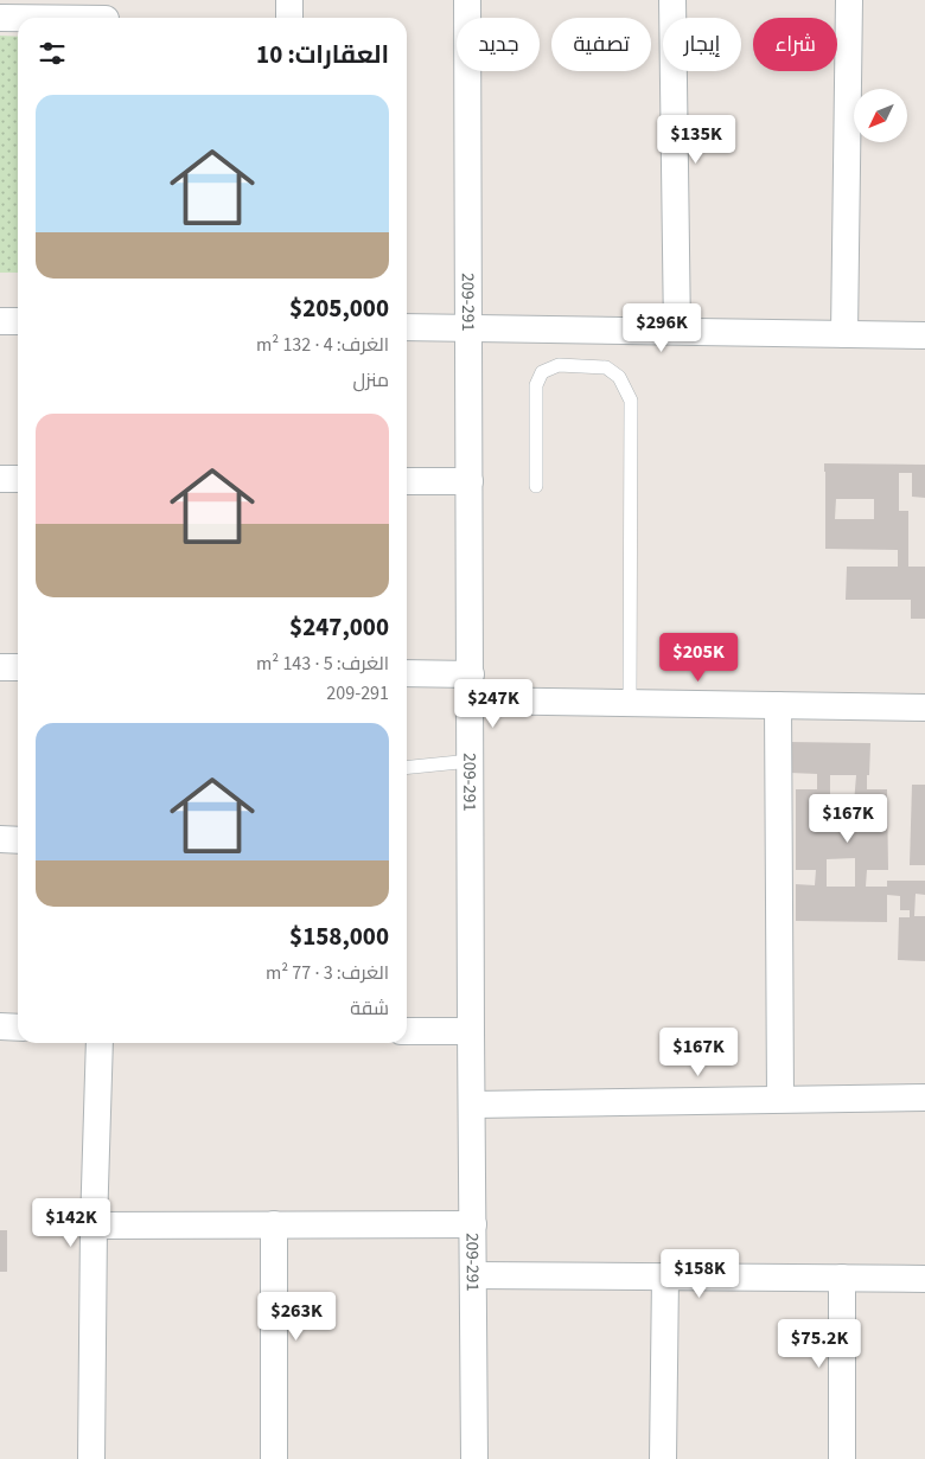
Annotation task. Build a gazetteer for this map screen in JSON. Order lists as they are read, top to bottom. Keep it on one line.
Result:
{"streets":{"street":["209-291"]},"north":"bottom left","page":{"chip":["شراء","إيجار","تصفية","جديد"],"heading":"العقارات: 10","list":[{"name":"$205,000","note":"الغرف: 4 · 132 m² · منزل"},{"name":"$247,000","note":"الغرف: 5 · 143 m² · 209-291"},{"name":"$158,000","note":"الغرف: 3 · 77 m² · شقة"}],"price":["$135K","$296K","$205K","$247K","$167K","$167K","$142K","$158K","$263K","$75.2K"]}}
